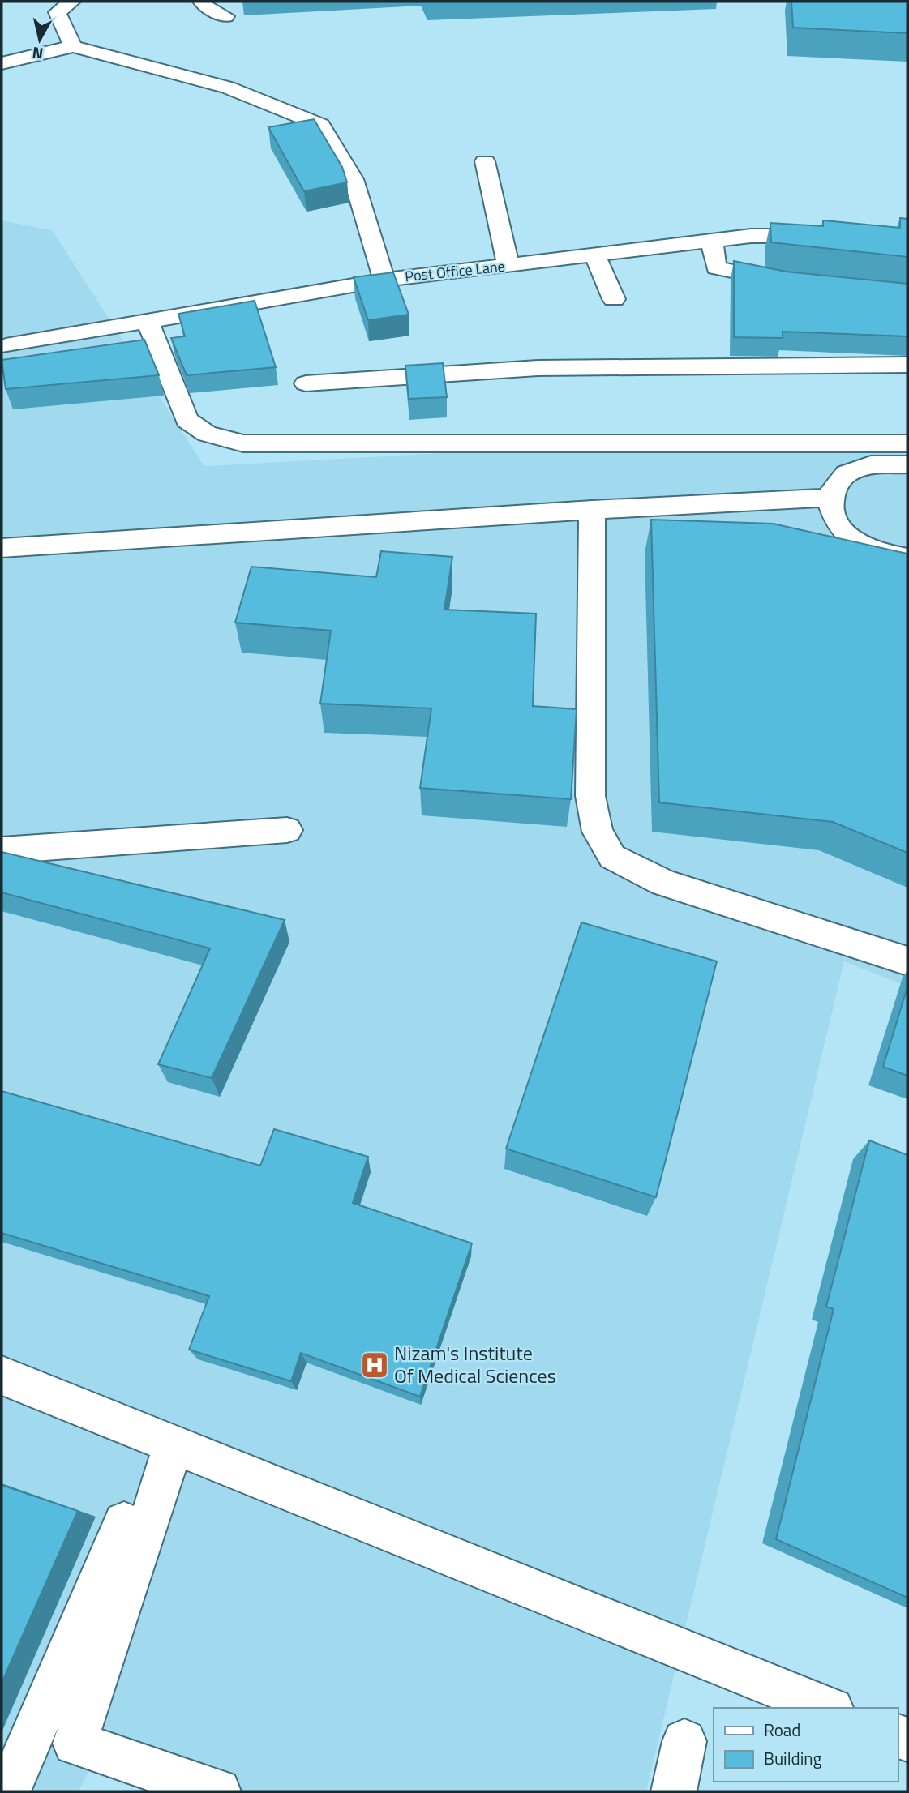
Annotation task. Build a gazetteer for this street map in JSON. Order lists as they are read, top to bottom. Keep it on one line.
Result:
{"streets":{"street":["Post Office Lane"]},"places":{"hospital":["Nizam's Institute Of Medical Sciences"]},"legend":["Road","Building"],"north":"bottom"}
